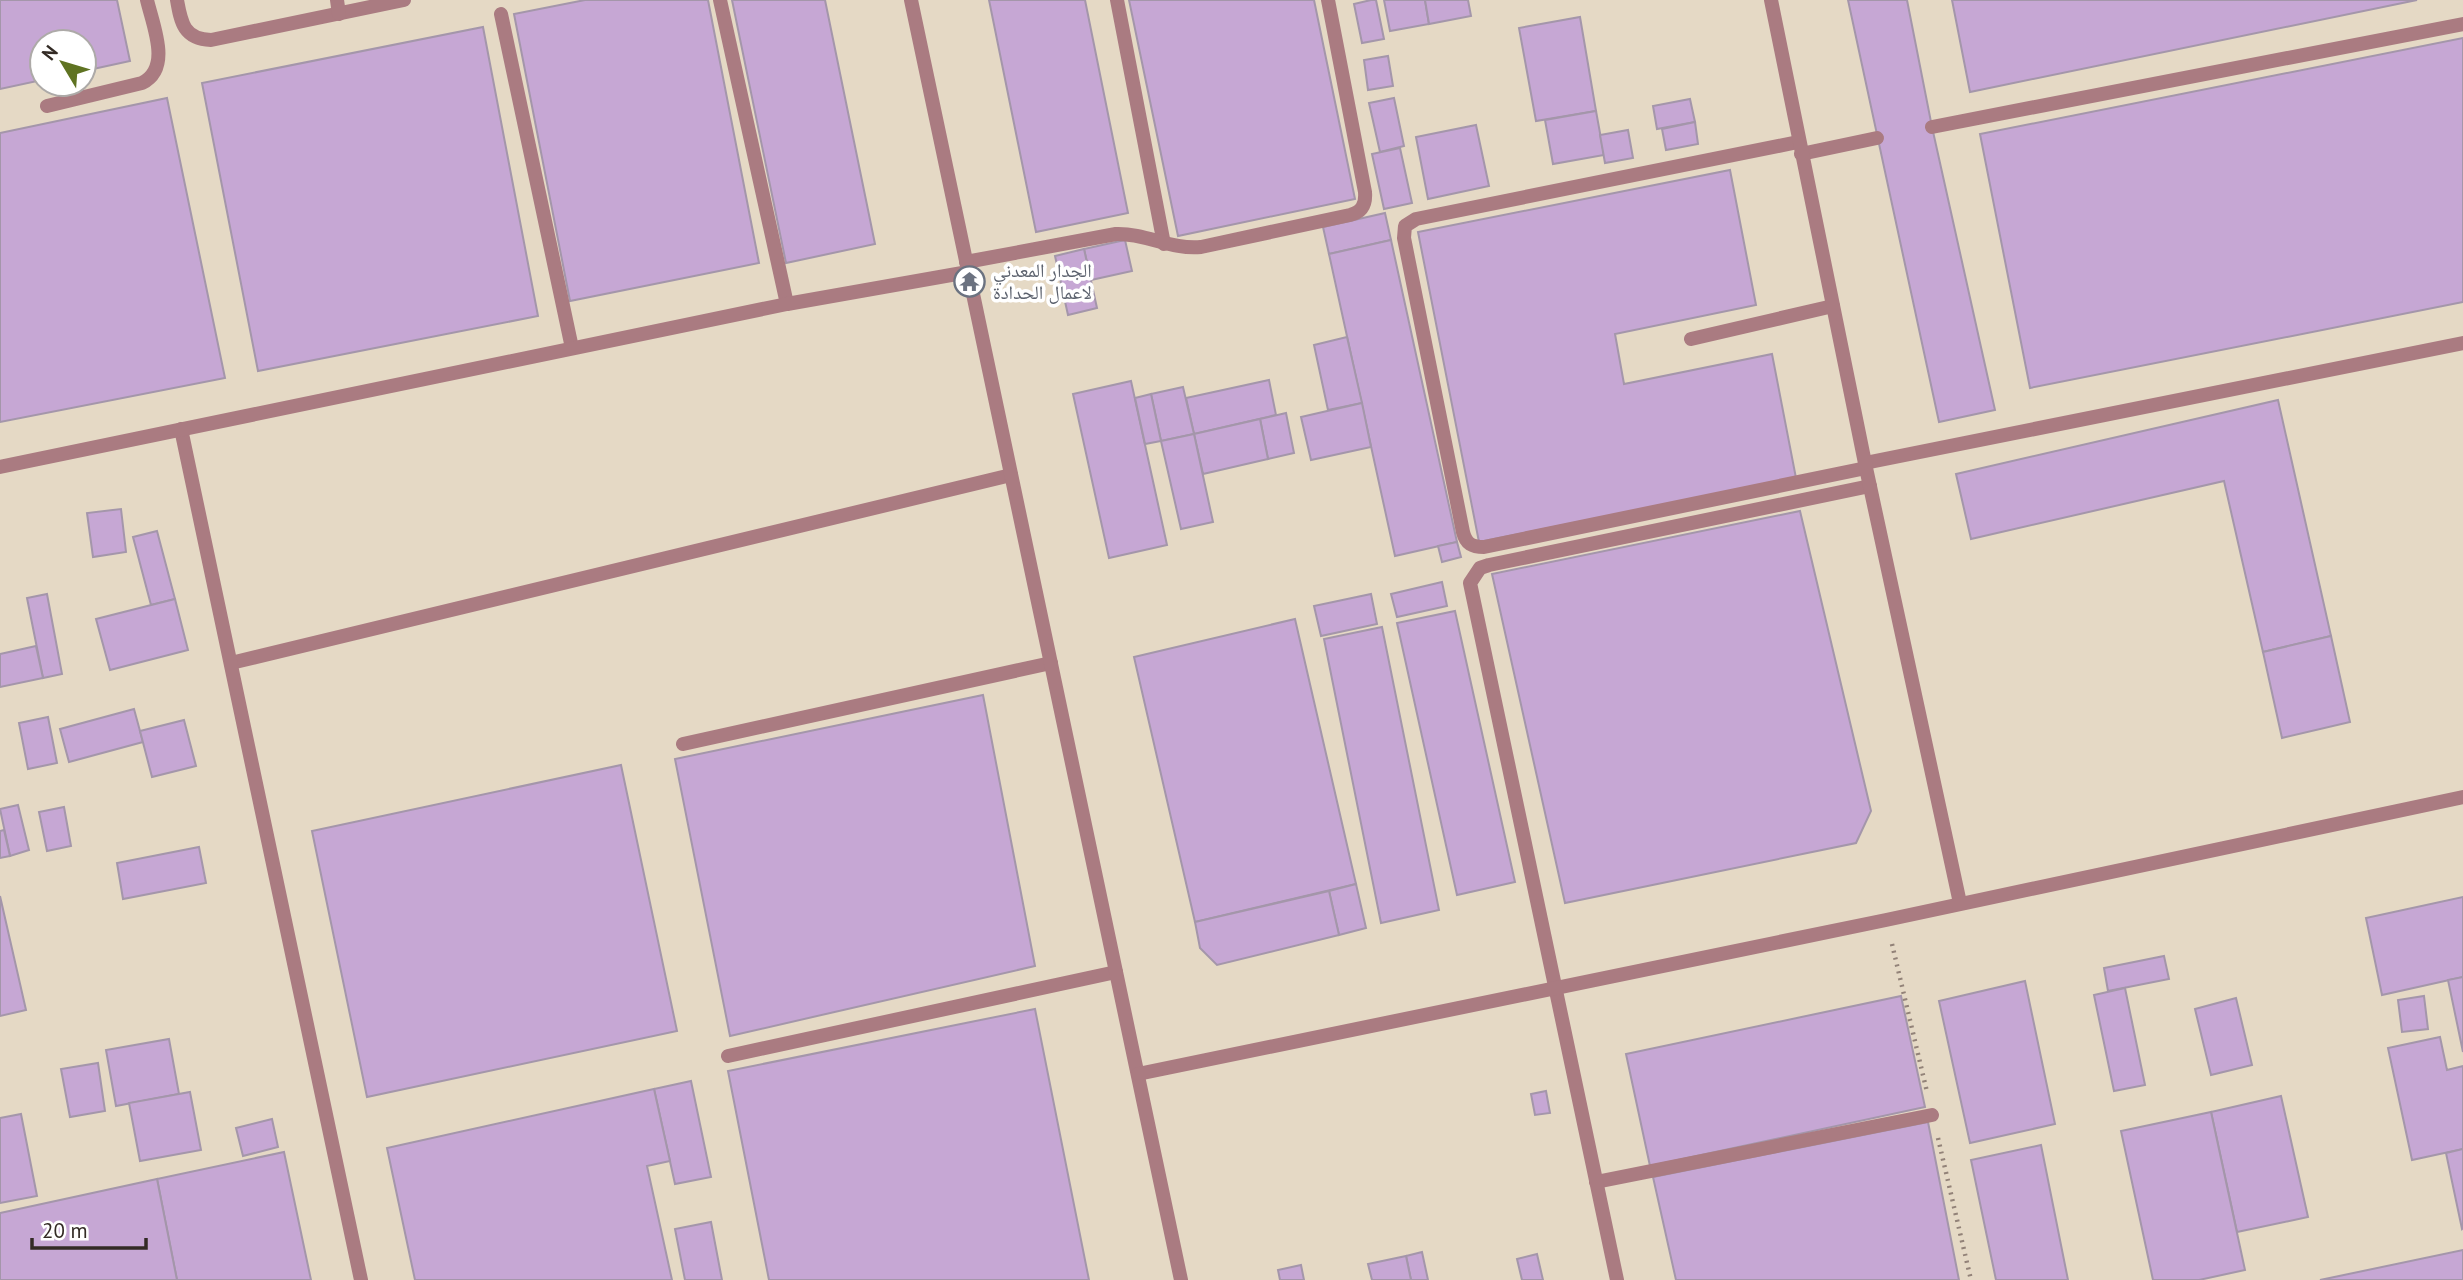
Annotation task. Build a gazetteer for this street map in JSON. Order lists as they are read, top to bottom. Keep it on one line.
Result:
{"places":{"temple":["الجدار المعدني لاعمال الحدادة"]},"scale_bar":"20 m","north":"top left"}
